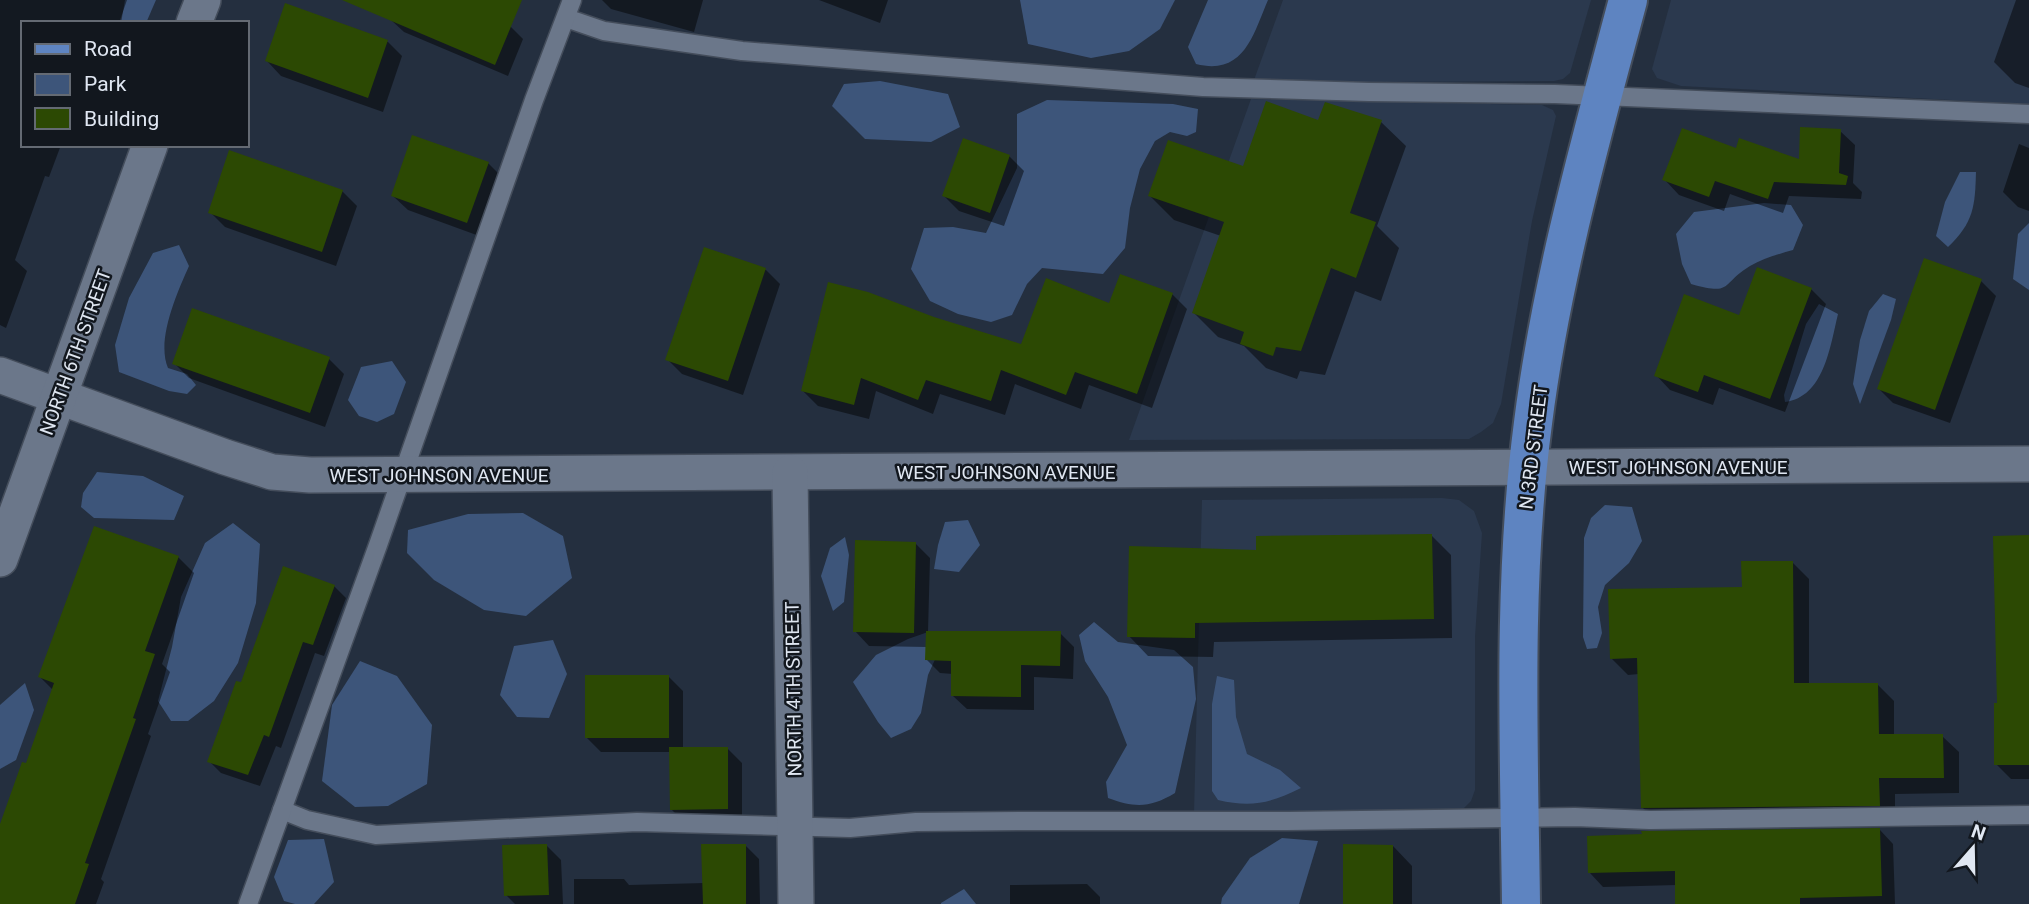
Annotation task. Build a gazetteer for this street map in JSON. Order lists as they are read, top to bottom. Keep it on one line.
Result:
{"streets":{"main road":["N 3RD STREET"],"street":["NORTH 6TH STREET","WEST JOHNSON AVENUE","NORTH 4TH STREET"]},"crossings":[["NORTH 6TH STREET","WEST JOHNSON AVENUE"],["N 3RD STREET","WEST JOHNSON AVENUE"],["WEST JOHNSON AVENUE","NORTH 4TH STREET"]],"legend":["Road","Park","Building"],"north":"top"}
